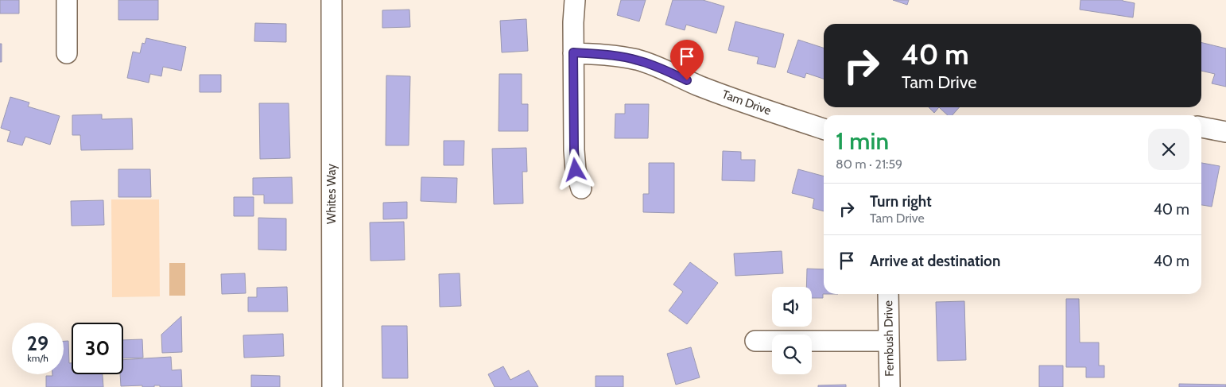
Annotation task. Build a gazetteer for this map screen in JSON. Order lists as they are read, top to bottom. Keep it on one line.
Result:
{"streets":{"street":["Tam Drive","Whites Way","Fernbush Drive"]},"page":{"turn":["40 m","Tam Drive"],"heading":["1 min","80 m · 21:59"],"list":[{"name":"Turn right","note":"Tam Drive","value":"40 m"},{"name":"Arrive at destination","value":"40 m"}],"speed":"29 km/h","limit":"30"}}
